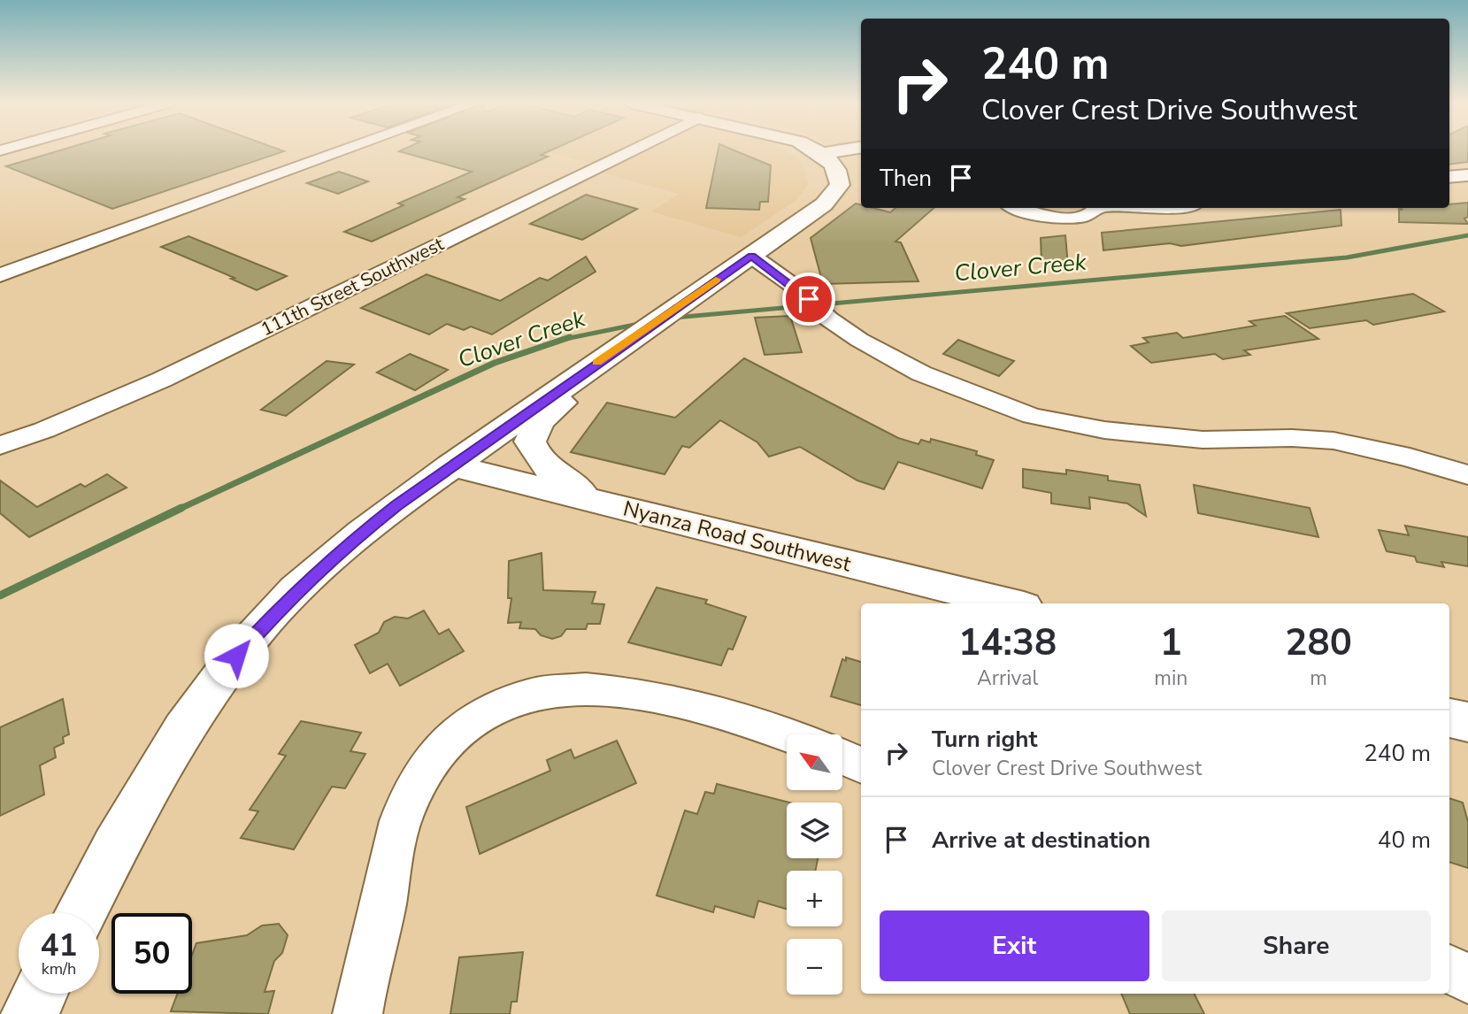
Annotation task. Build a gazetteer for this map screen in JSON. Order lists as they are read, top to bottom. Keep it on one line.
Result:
{"streets":{"main road":["Nyanza Road Southwest"],"street":["111th Street Southwest"]},"water":["Clover Creek"],"north":"top left","page":{"turn":["240 m","Clover Crest Drive Southwest"],"then":"Then","eta":["14:38","Arrival","1","min","280","m"],"list":[{"name":"Turn right","note":"Clover Crest Drive Southwest","value":"240 m"},{"name":"Arrive at destination","value":"40 m"}],"map_buttons":["+","−"],"buttons":["Exit","Share"],"speed":"41 km/h","limit":"50"}}
